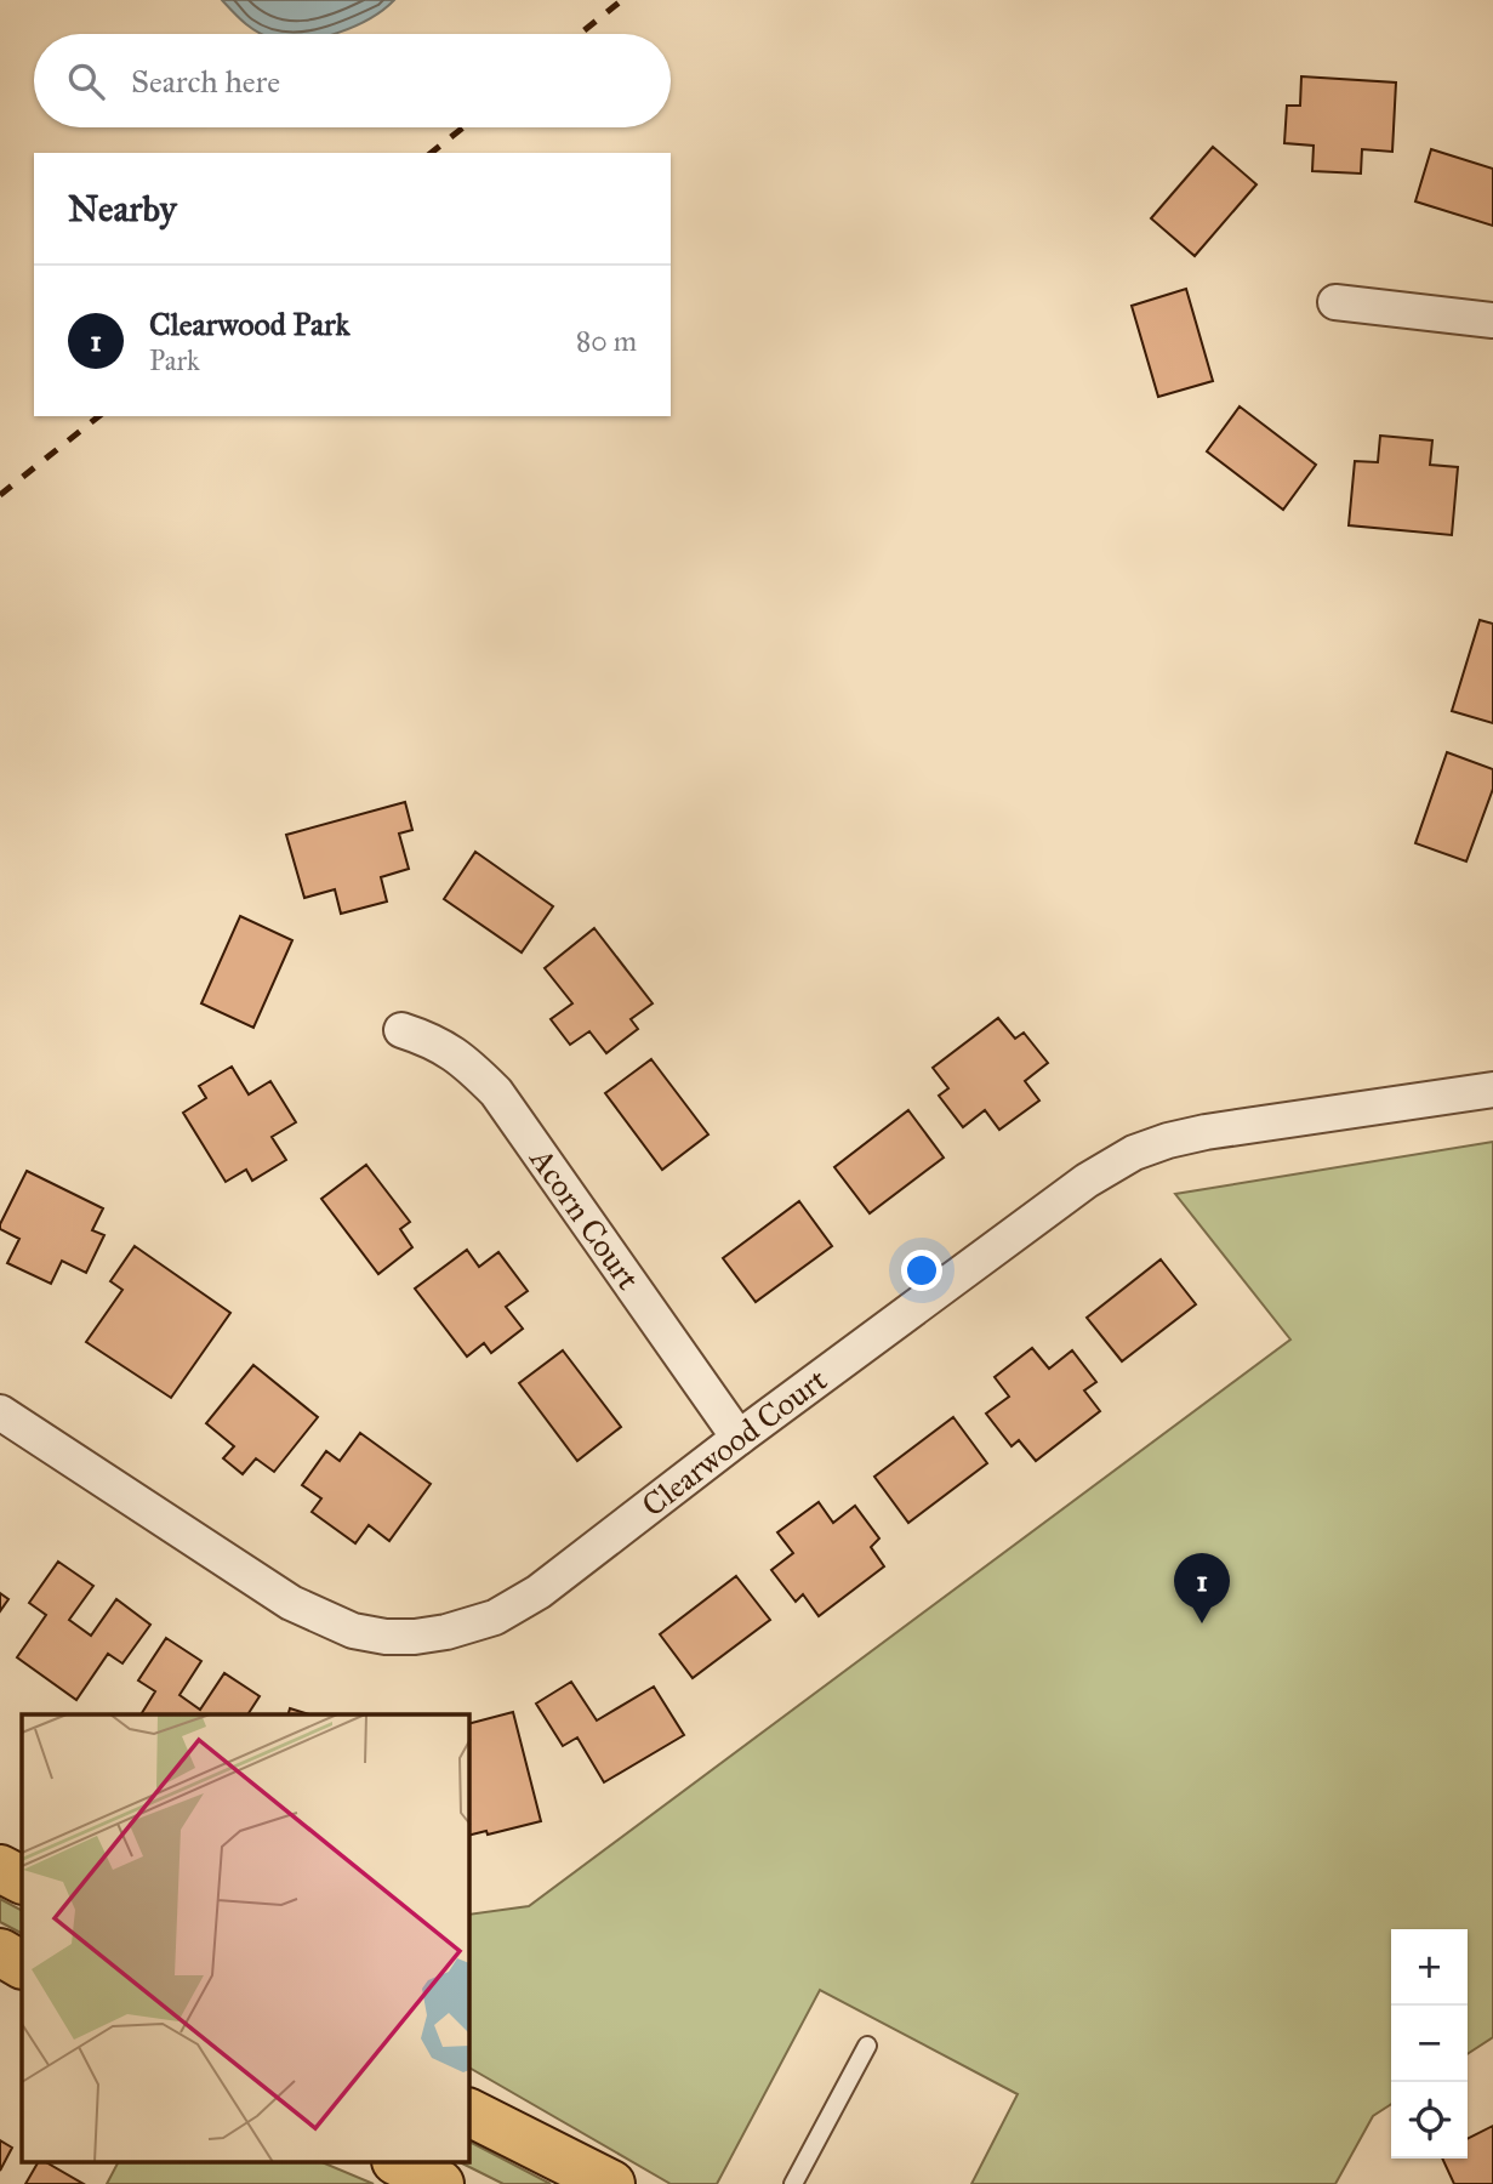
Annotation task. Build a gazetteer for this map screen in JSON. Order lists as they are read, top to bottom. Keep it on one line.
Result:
{"streets":{"street":["Acorn Court","Clearwood Court"]},"crossings":[["Acorn Court","Clearwood Court"]],"page":{"search":"Search here","heading":"Nearby","list":[{"mark":"1","name":"Clearwood Park","note":"Park","value":"80 m"}],"pins":"1","map_buttons":["+","−"]}}
